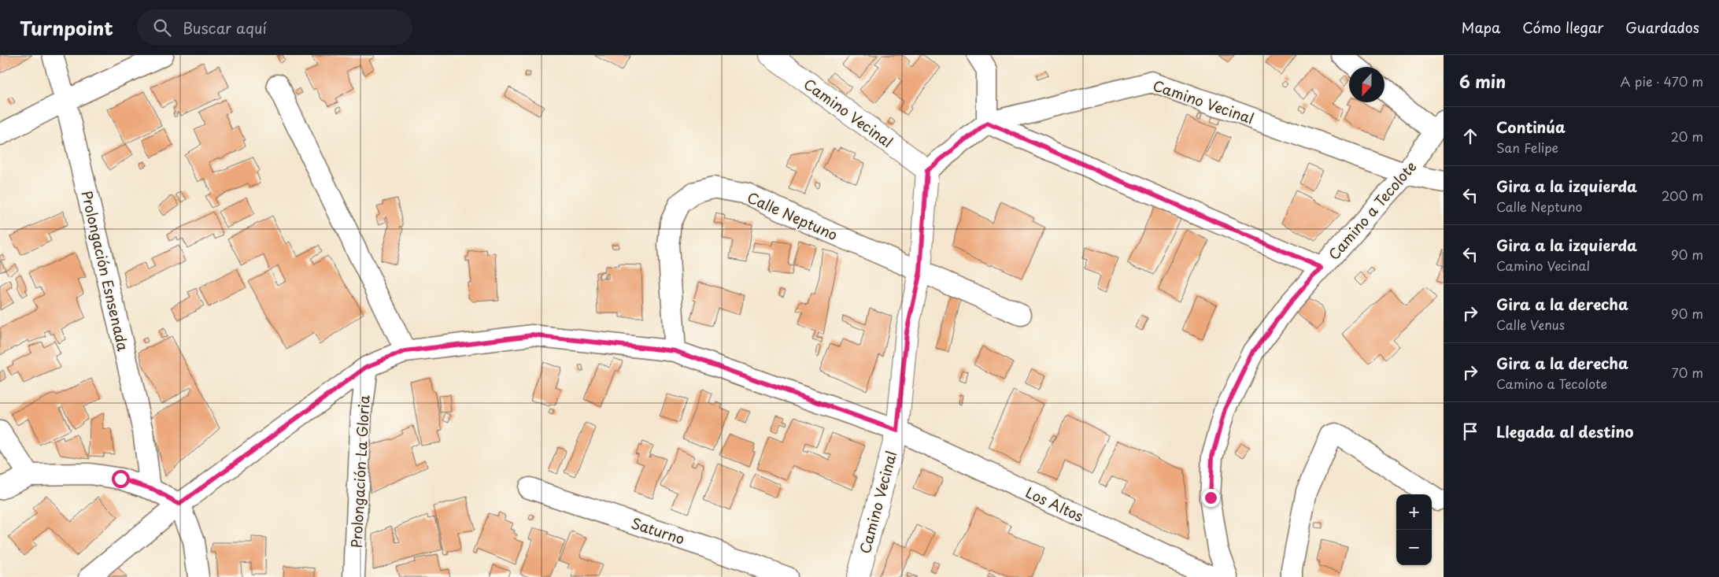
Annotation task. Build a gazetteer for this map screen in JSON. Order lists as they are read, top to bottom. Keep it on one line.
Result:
{"streets":{"street":["Camino Vecinal","Camino a Tecolote","Calle Neptuno","Prolongación Esnsenada","Prolongación La Gloria","Los Altos","Saturno"]},"crossings":[["Camino Vecinal","Camino a Tecolote"],["Camino Vecinal","Calle Neptuno"],["Camino Vecinal","Los Altos"]],"north":"bottom","page":{"header":"Turnpoint","search":"Buscar aquí","nav":["Mapa","Cómo llegar","Guardados"],"heading":["6 min","A pie · 470 m"],"list":[["Continúa","San Felipe","20 m"],["Gira a la izquierda","Calle Neptuno","200 m"],["Gira a la izquierda","Camino Vecinal","90 m"],["Gira a la derecha","Calle Venus","90 m"],["Gira a la derecha","Camino a Tecolote","70 m"],"Llegada al destino"],"map_buttons":["+","−"]}}
